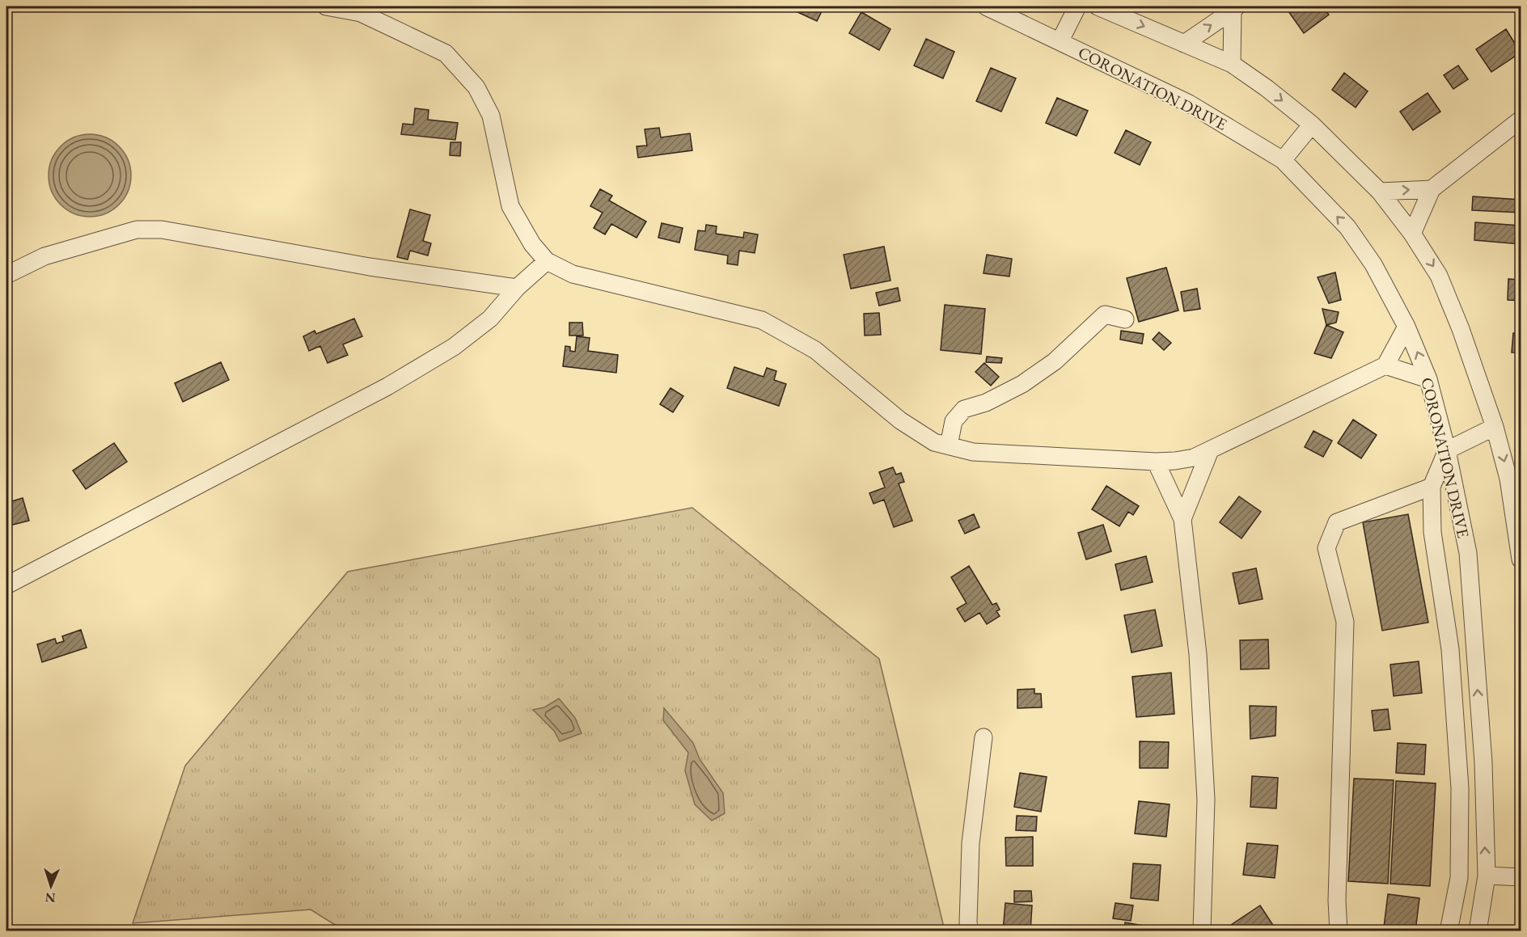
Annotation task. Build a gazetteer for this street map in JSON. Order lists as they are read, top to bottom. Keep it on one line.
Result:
{"streets":{"street":["CORONATION DRIVE"]},"north":"bottom"}
